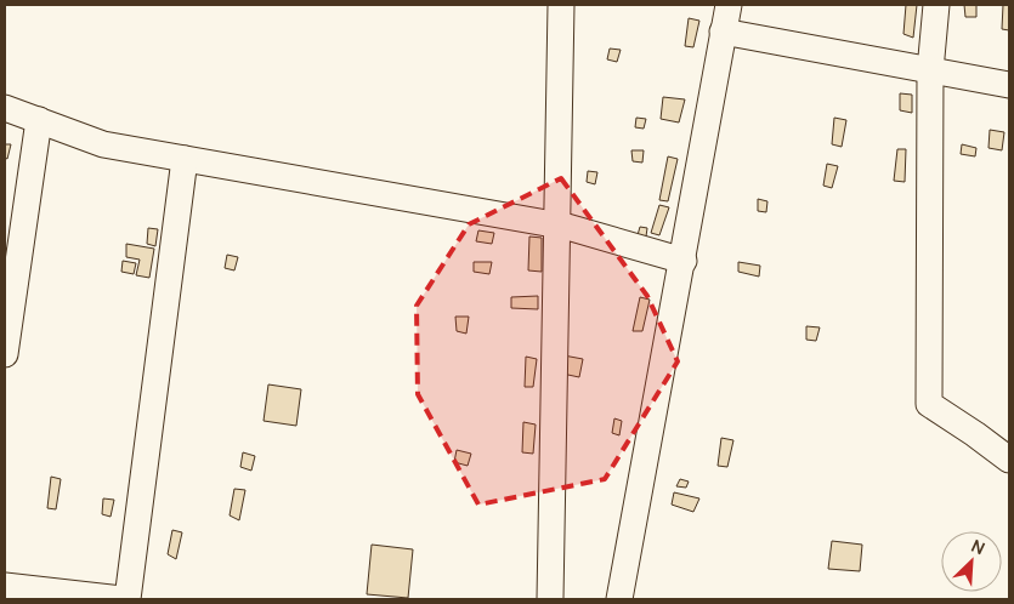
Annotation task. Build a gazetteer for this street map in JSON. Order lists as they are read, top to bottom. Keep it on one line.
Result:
{"north":"top right"}
